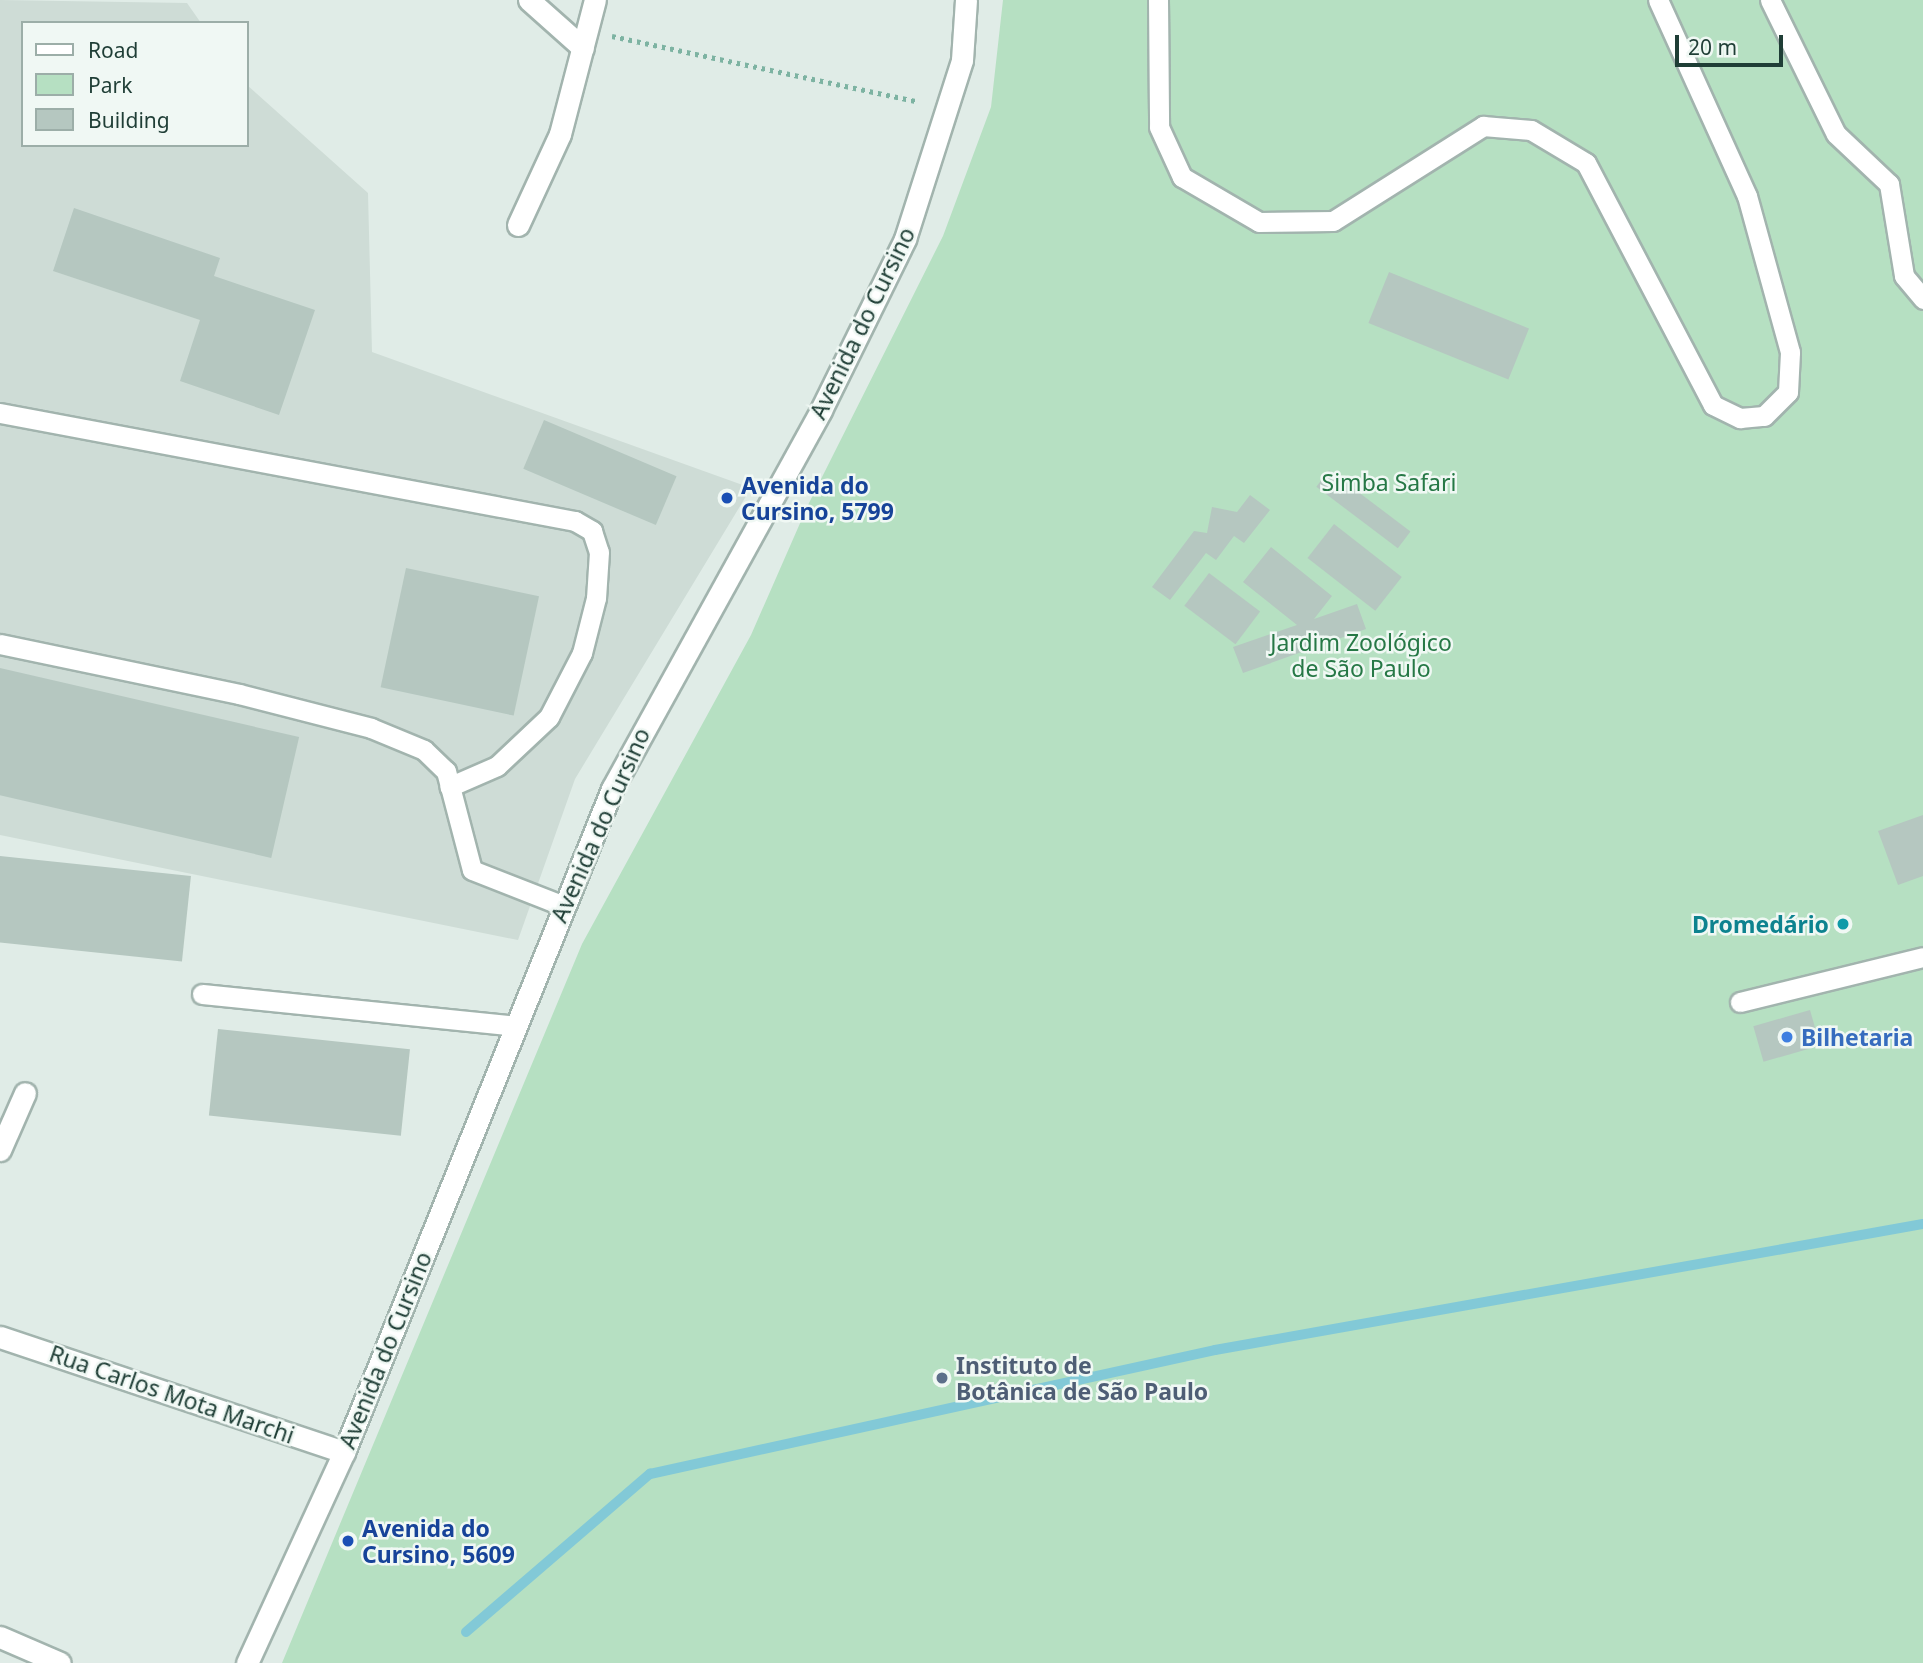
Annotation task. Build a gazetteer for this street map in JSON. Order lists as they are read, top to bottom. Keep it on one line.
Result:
{"streets":{"main road":["Avenida do Cursino","Rua Carlos Mota Marchi"]},"crossings":[["Avenida do Cursino","Rua Carlos Mota Marchi"]],"parks":["Simba Safari","Jardim Zoológico de São Paulo"],"places":["Avenida do Cursino, 5799","Dromedário","Bilhetaria","Instituto de Botânica de São Paulo","Avenida do Cursino, 5609"],"legend":["Road","Park","Building"],"scale_bar":"20 m"}
